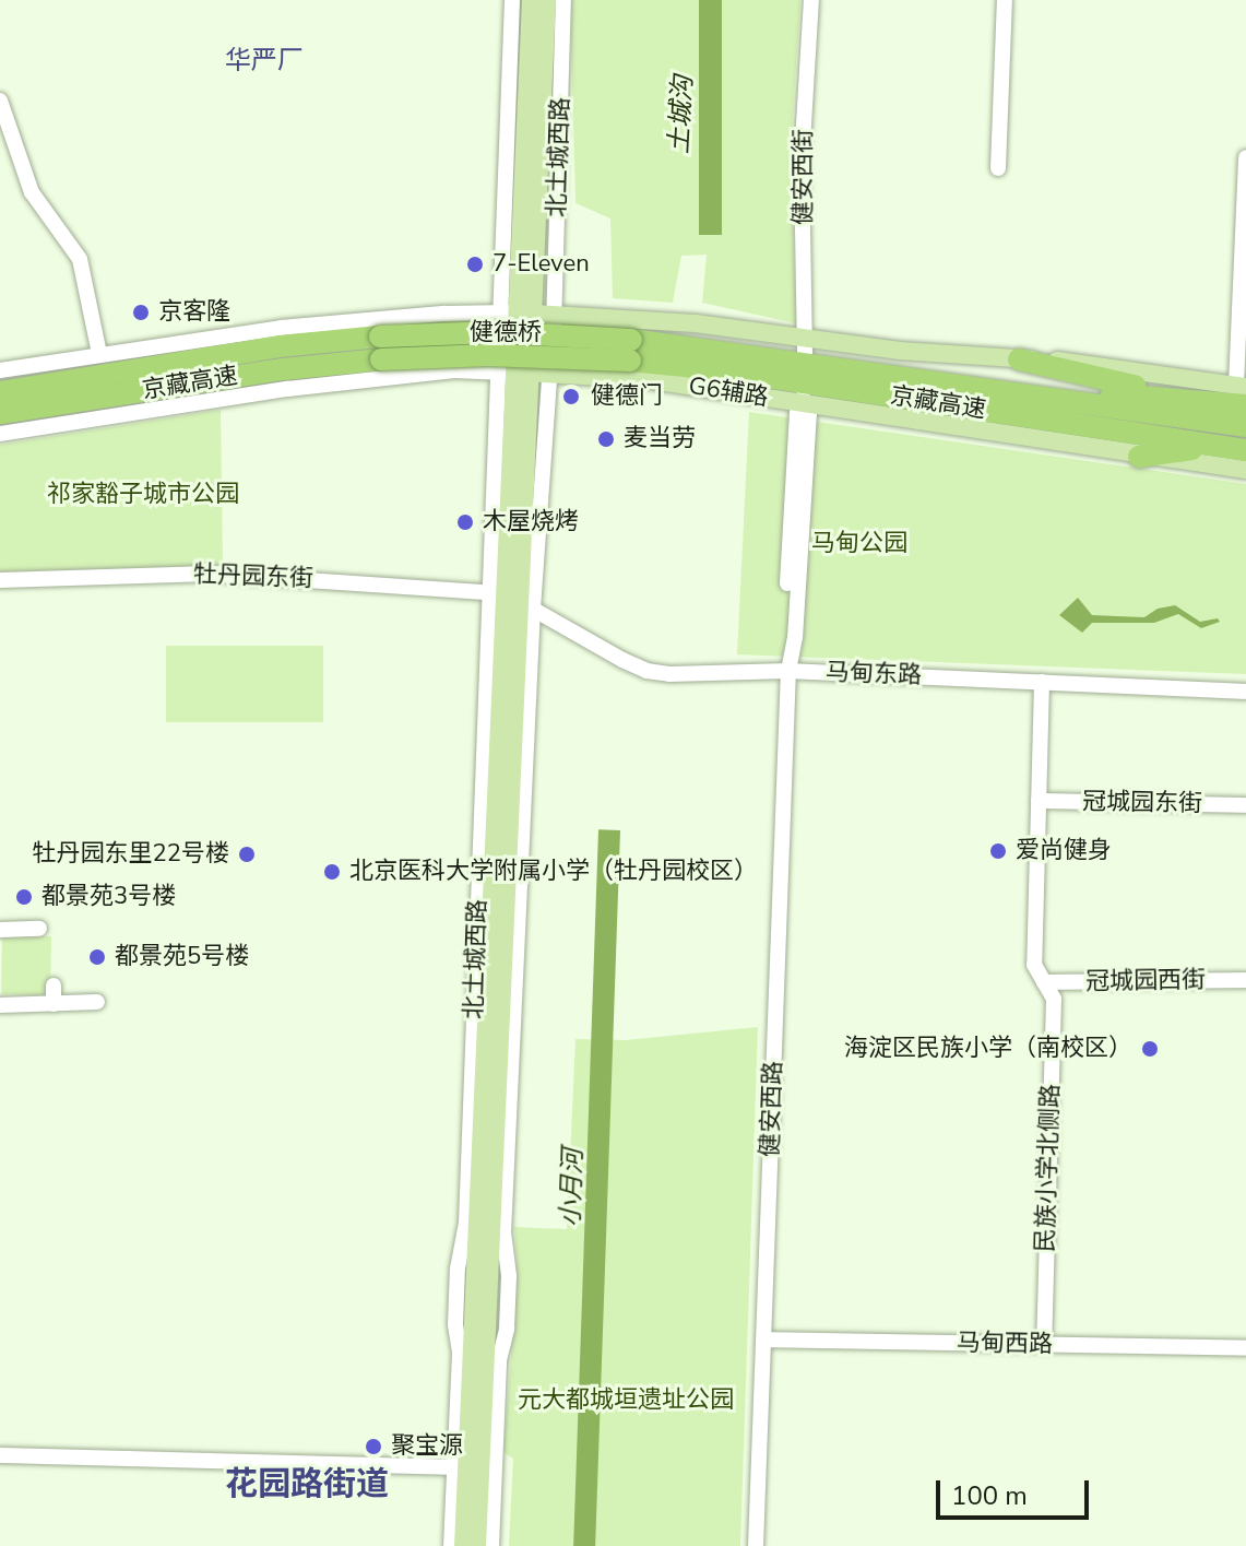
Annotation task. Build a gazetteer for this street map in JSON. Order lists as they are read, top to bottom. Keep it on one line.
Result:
{"streets":{"highway":["健德桥","京藏高速"],"main road":["北土城西路","G6辅路"],"street":["健安西街","牡丹园东街","马甸东路","冠城园东街","冠城园西街","健安西路","民族小学北侧路","马甸西路"]},"crossings":[["北土城西路","G6辅路"],["北土城西路","牡丹园东街"],["北土城西路","马甸东路"],["健德桥","京藏高速"],["G6辅路","健安西路"],["牡丹园东街","马甸东路"],["马甸东路","健安西路"],["马甸东路","民族小学北侧路"],["冠城园东街","民族小学北侧路"],["冠城园西街","民族小学北侧路"],["健安西路","马甸西路"],["民族小学北侧路","马甸西路"]],"districts":["华严厂","花园路街道"],"water":["土城沟","小月河"],"parks":["祁家豁子城市公园","马甸公园","元大都城垣遗址公园"],"places":["7-Eleven","京客隆","健德门","麦当劳","木屋烧烤","爱尚健身","牡丹园东里22号楼","北京医科大学附属小学（牡丹园校区）","都景苑3号楼","都景苑5号楼","海淀区民族小学（南校区）","聚宝源"],"scale_bar":"100 m"}
